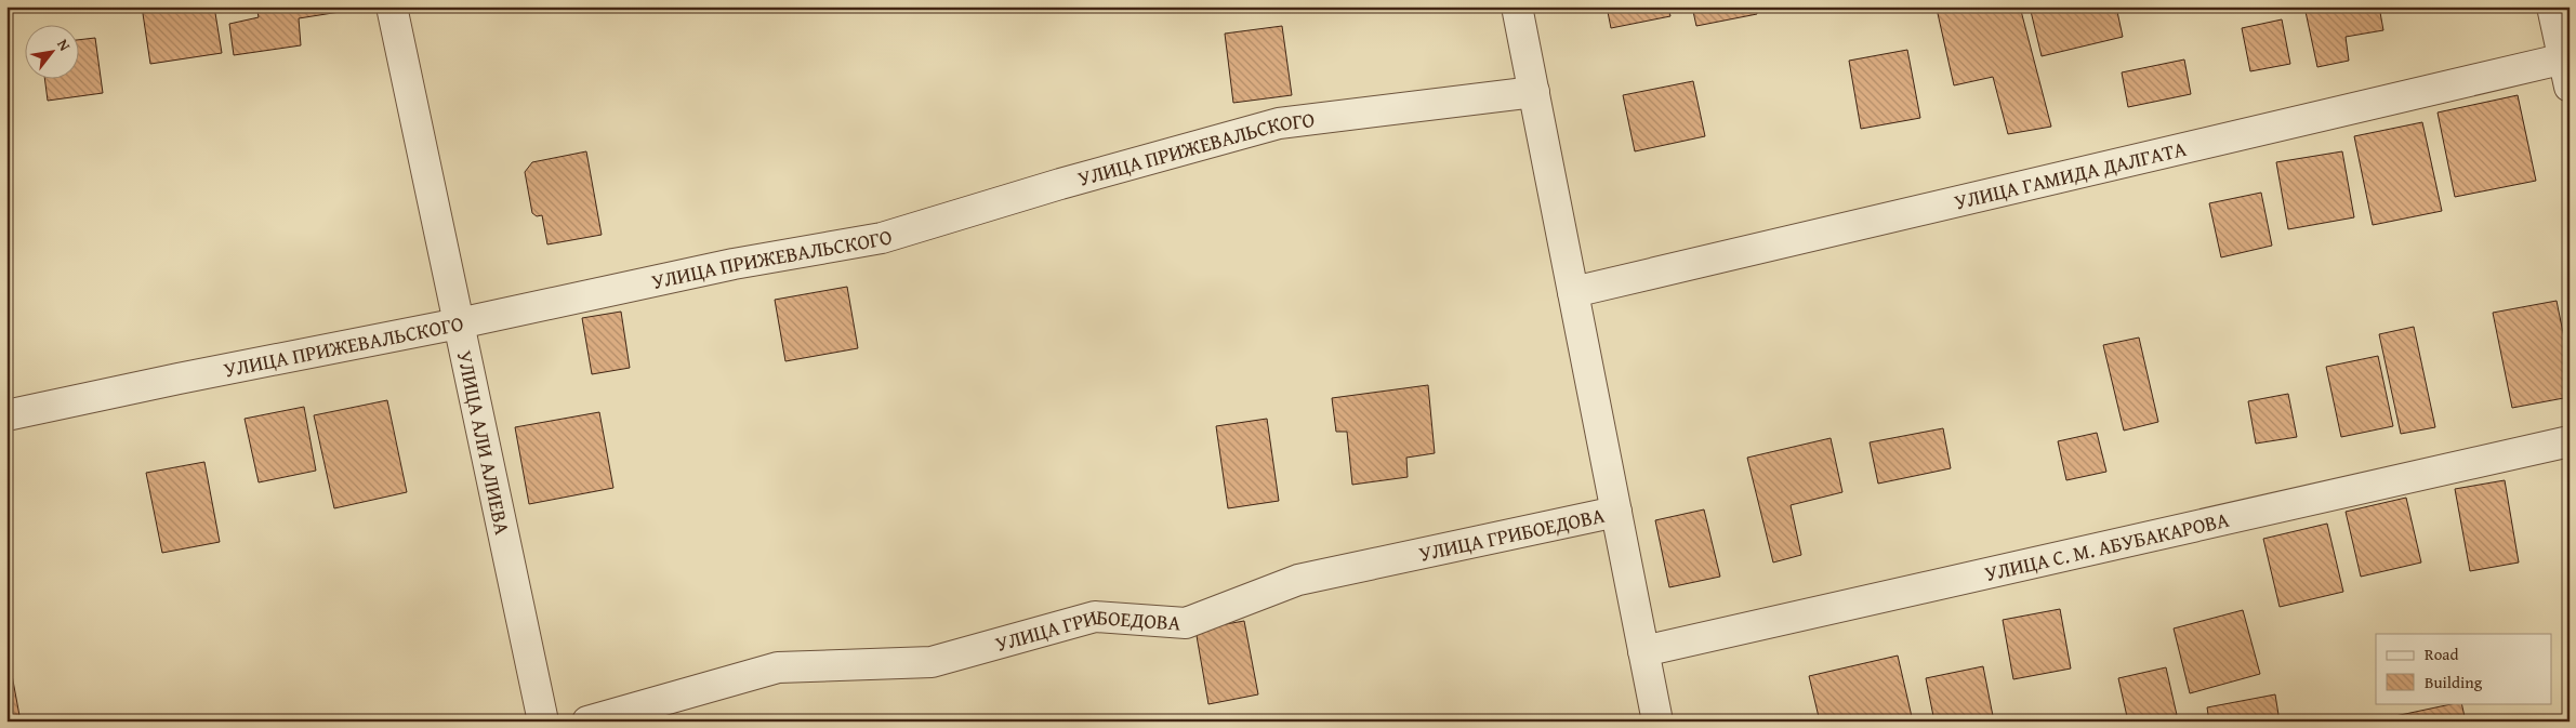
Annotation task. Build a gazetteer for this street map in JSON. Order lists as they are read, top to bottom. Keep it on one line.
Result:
{"streets":{"street":["УЛИЦА ПРИЖЕВАЛЬСКОГО","УЛИЦА ГАМИДА ДАЛГАТА","УЛИЦА АЛИ АЛИЕВА","УЛИЦА ГРИБОЕДОВА","УЛИЦА С. М. АБУБАКАРОВА"]},"crossings":[["УЛИЦА ПРИЖЕВАЛЬСКОГО","УЛИЦА АЛИ АЛИЕВА"]],"legend":["Road","Building"],"north":"top right"}
